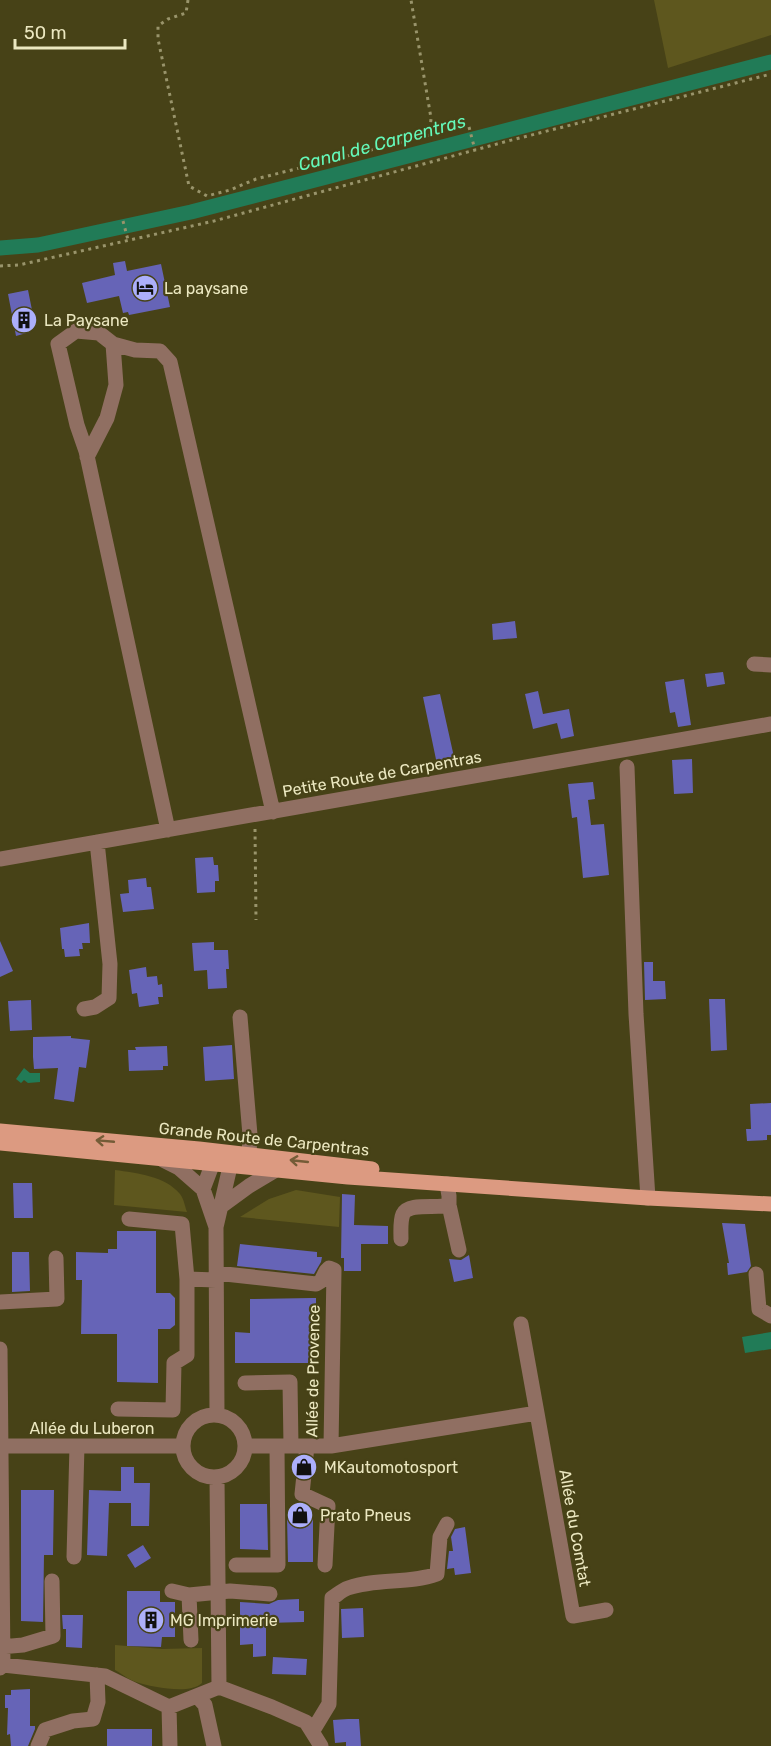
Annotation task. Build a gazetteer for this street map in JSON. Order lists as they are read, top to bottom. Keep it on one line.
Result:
{"streets":{"main road":["Grande Route de Carpentras"],"street":["Petite Route de Carpentras","Allée de Provence","Allée du Luberon","Allée du Comtat"]},"crossings":[["Allée de Provence","Allée du Luberon"]],"water":["Canal de Carpentras"],"places":{"hotel":["La paysane"],"building":["La Paysane","MG Imprimerie"],"shop":["MKautomotosport","Prato Pneus"]},"scale_bar":"50 m"}
